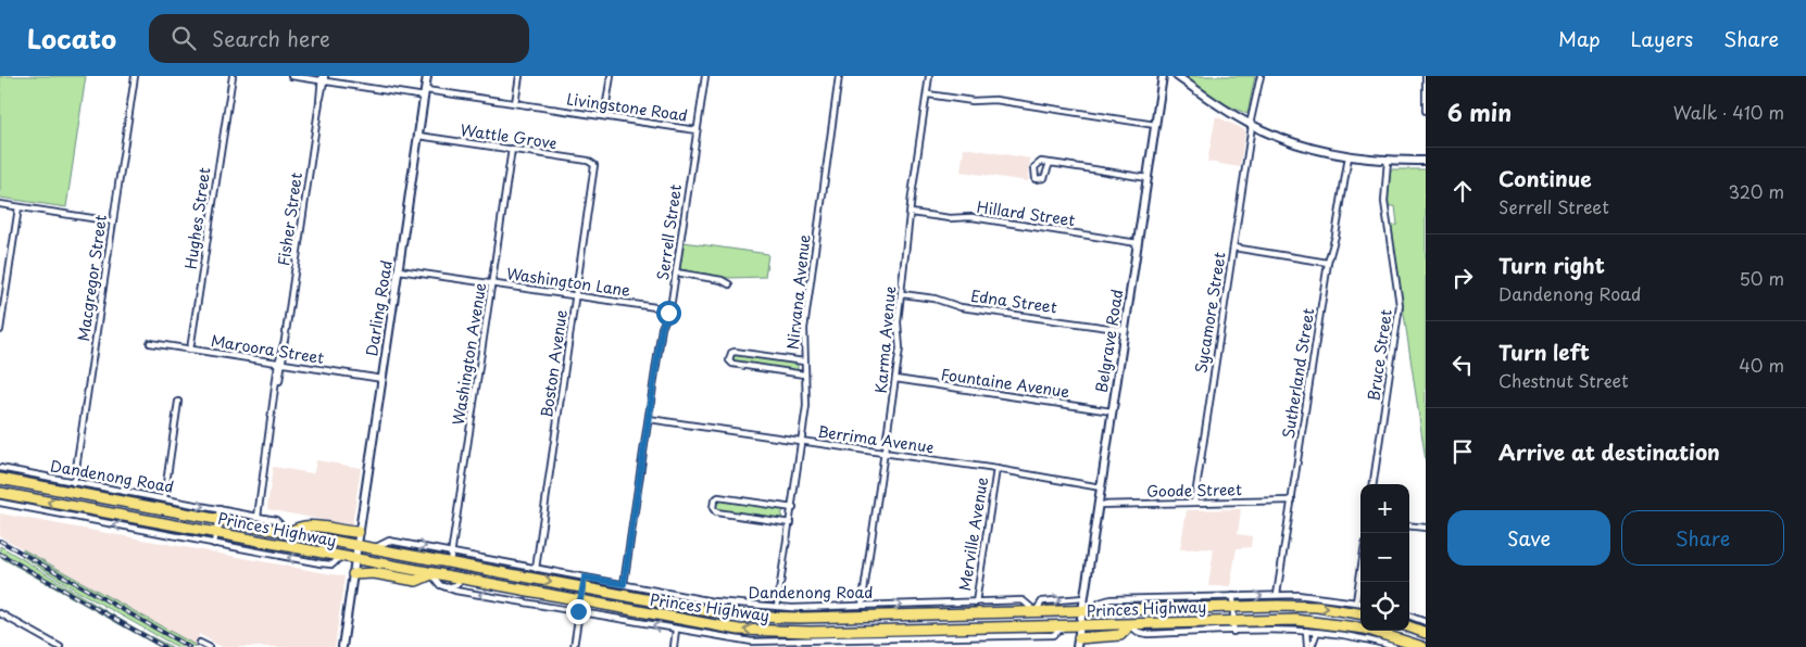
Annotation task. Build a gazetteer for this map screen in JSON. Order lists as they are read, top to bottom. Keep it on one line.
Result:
{"streets":{"highway":["Princes Highway"],"main road":["Darling Road","Belgrave Road"],"street":["Livingstone Road","Wattle Grove","Hillard Street","Hughes Street","Fisher Street","Serrell Street","Macgregor Street","Washington Lane","Nirvana Avenue","Edna Street","Sycamore Street","Karma Avenue","Maroora Street","Washington Avenue","Bruce Street","Boston Avenue","Sutherland Street","Fountaine Avenue","Berrima Avenue","Dandenong Road","Goode Street","Merville Avenue"]},"crossings":[["Livingstone Road","Fisher Street"],["Livingstone Road","Serrell Street"],["Livingstone Road","Darling Road"],["Wattle Grove","Darling Road"],["Wattle Grove","Washington Avenue"],["Wattle Grove","Boston Avenue"],["Hillard Street","Karma Avenue"],["Hillard Street","Belgrave Road"],["Hughes Street","Maroora Street"],["Fisher Street","Maroora Street"],["Fisher Street","Dandenong Road"],["Serrell Street","Washington Lane"],["Serrell Street","Berrima Avenue"],["Serrell Street","Dandenong Road"],["Macgregor Street","Dandenong Road"],["Washington Lane","Darling Road"],["Washington Lane","Washington Avenue"],["Washington Lane","Boston Avenue"],["Nirvana Avenue","Berrima Avenue"],["Nirvana Avenue","Dandenong Road"],["Edna Street","Karma Avenue"],["Edna Street","Belgrave Road"],["Darling Road","Maroora Street"],["Darling Road","Princes Highway"],["Sycamore Street","Goode Street"],["Karma Avenue","Fountaine Avenue"],["Karma Avenue","Berrima Avenue"],["Karma Avenue","Dandenong Road"],["Belgrave Road","Fountaine Avenue"],["Belgrave Road","Berrima Avenue"],["Belgrave Road","Goode Street"],["Belgrave Road","Princes Highway"],["Washington Avenue","Dandenong Road"],["Washington Avenue","Princes Highway"],["Boston Avenue","Dandenong Road"],["Sutherland Street","Goode Street"],["Berrima Avenue","Merville Avenue"],["Dandenong Road","Princes Highway"],["Dandenong Road","Merville Avenue"]],"page":{"header":"Locato","search":"Search here","nav":["Map","Layers","Share"],"heading":["6 min","Walk · 410 m"],"list":[["Continue","Serrell Street","320 m"],["Turn right","Dandenong Road","50 m"],["Turn left","Chestnut Street","40 m"],"Arrive at destination"],"map_buttons":["+","−"],"buttons":["Save","Share"]}}
